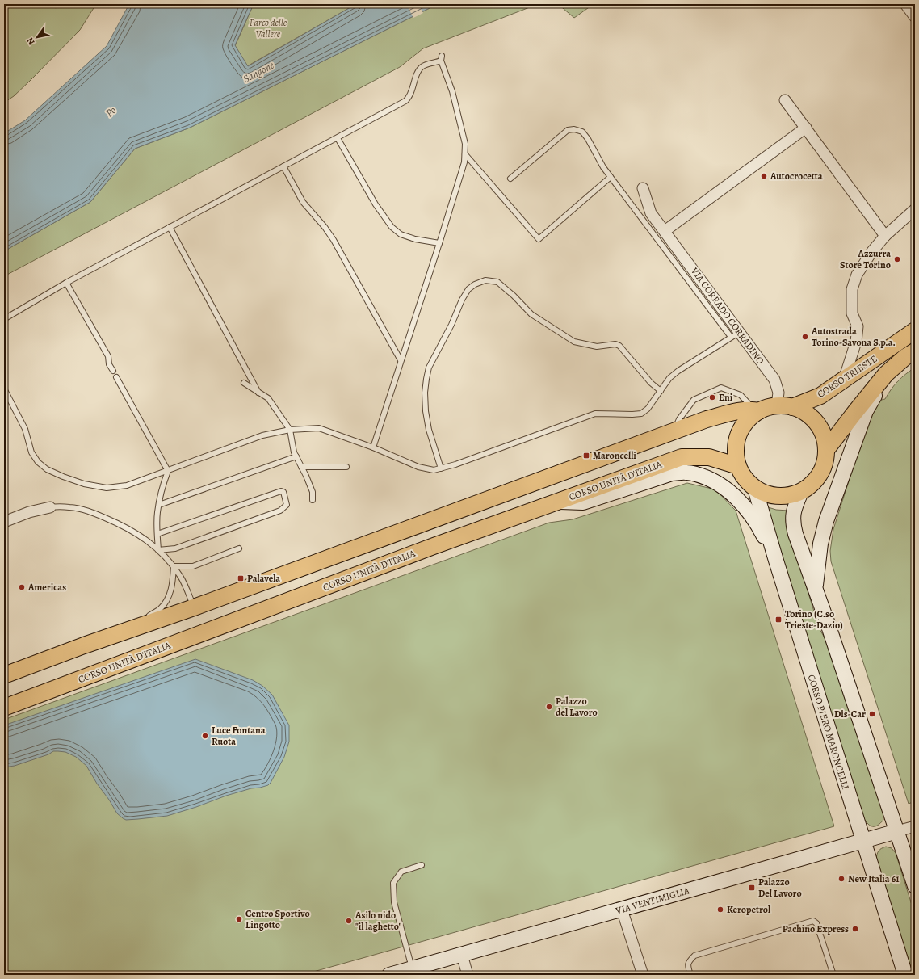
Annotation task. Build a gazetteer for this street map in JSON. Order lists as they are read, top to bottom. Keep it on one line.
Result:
{"streets":{"main road":["CORSO TRIESTE","CORSO UNITÀ D'ITALIA","CORSO PIERO MARONCELLI","VIA VENTIMIGLIA"],"street":["VIA CORRADO CORRADINO"]},"crossings":[["VIA CORRADO CORRADINO","CORSO TRIESTE"],["VIA CORRADO CORRADINO","CORSO UNITÀ D'ITALIA"],["VIA CORRADO CORRADINO","CORSO PIERO MARONCELLI"],["CORSO TRIESTE","CORSO UNITÀ D'ITALIA"],["CORSO TRIESTE","CORSO PIERO MARONCELLI"],["CORSO UNITÀ D'ITALIA","CORSO PIERO MARONCELLI"],["CORSO PIERO MARONCELLI","VIA VENTIMIGLIA"]],"water":["Sangone","Po"],"parks":["Parco delle Vallere"],"places":{"other":["Autocrocetta","Azzurra Store Torino","Autostrada Torino-Savona S.p.a.","Eni","Americas","Palazzo del Lavoro","Dis-Car","Luce Fontana Ruota","New Italia 61","Keropetrol","Centro Sportivo Lingotto","Asilo nido \"il laghetto\"","Pachino Express"],"transit":["Maroncelli","Palavela","Torino (C.so Trieste-Dazio)","Palazzo Del Lavoro"]},"north":"bottom left"}
